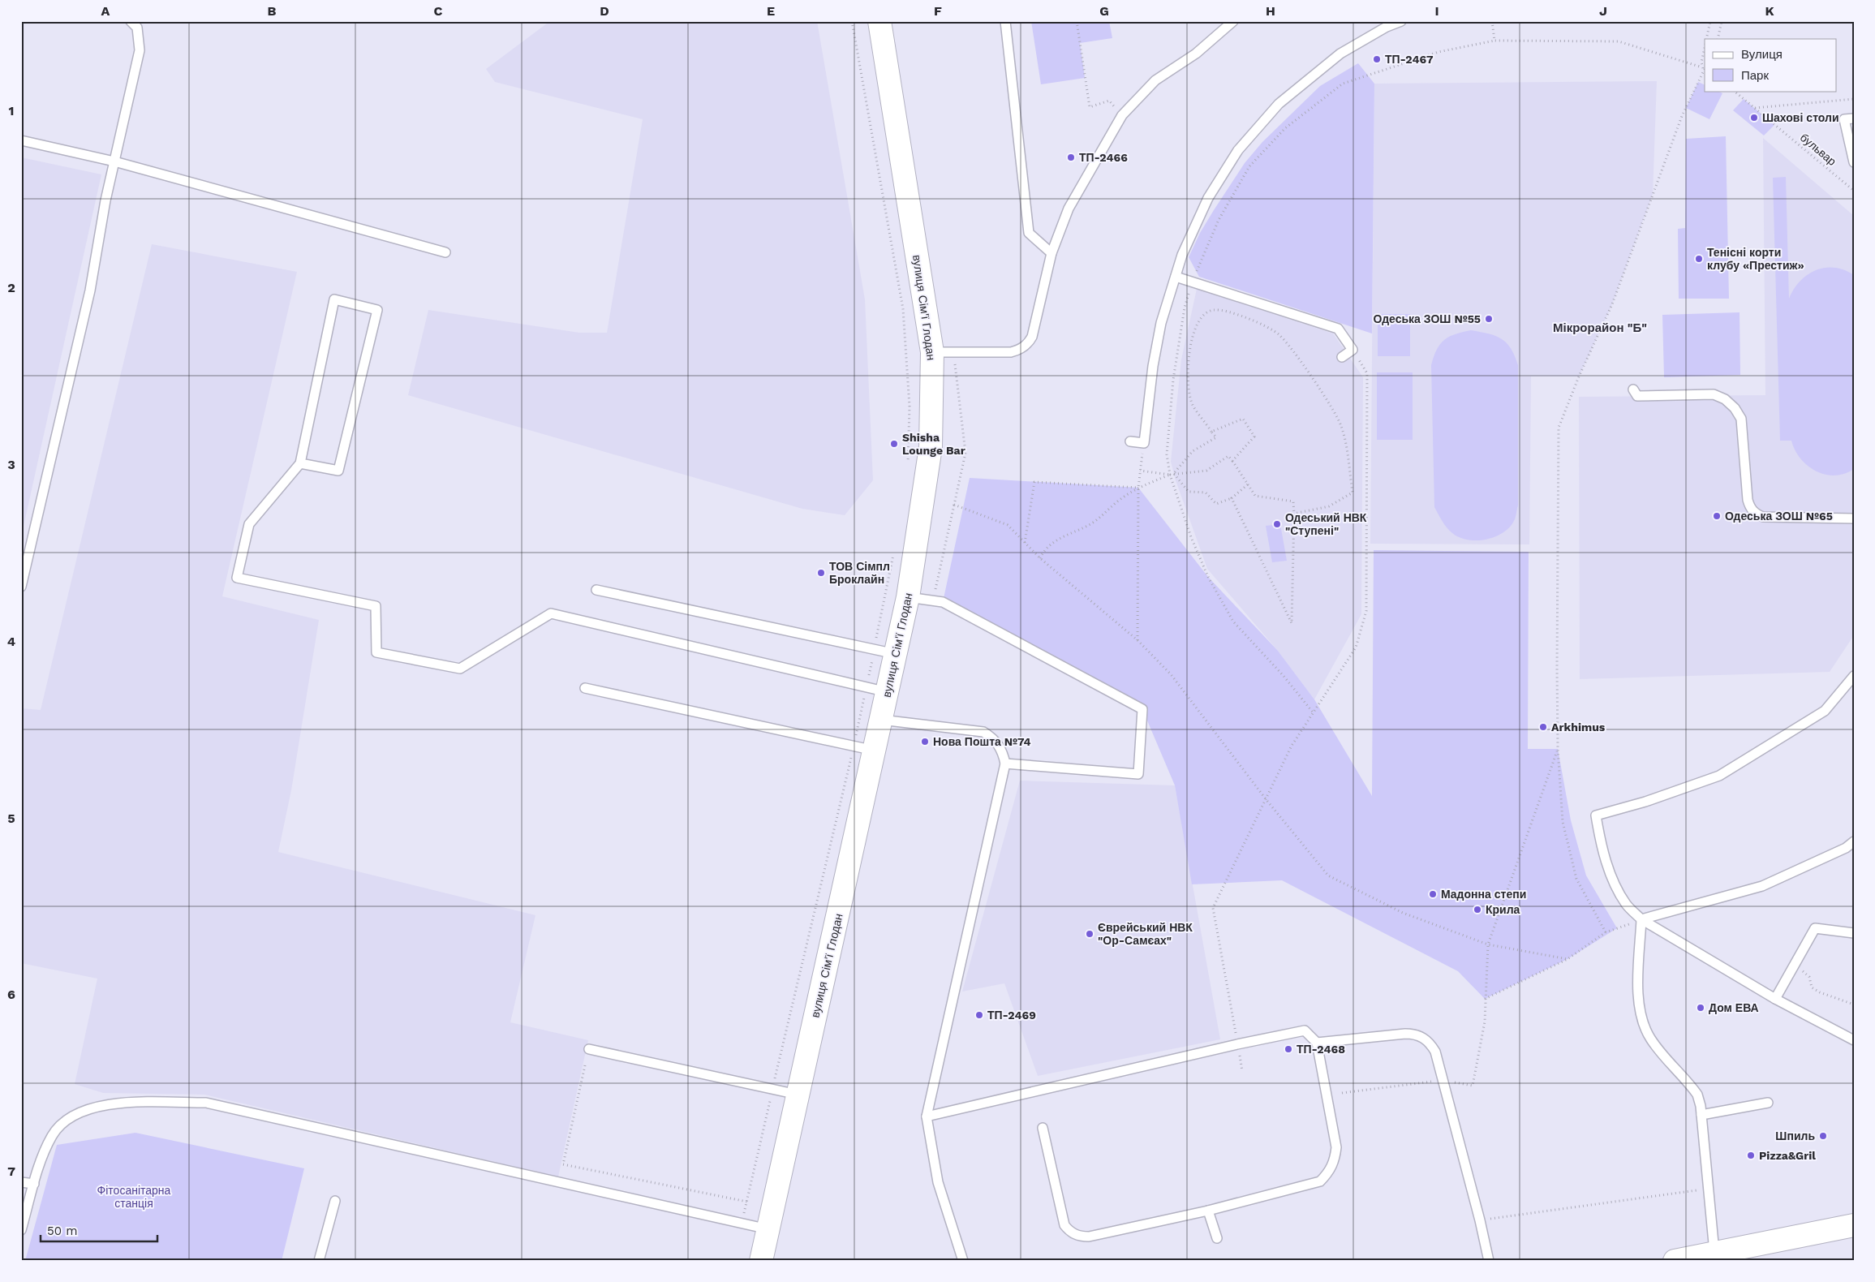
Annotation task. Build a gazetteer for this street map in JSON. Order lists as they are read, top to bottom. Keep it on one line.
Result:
{"streets":{"street":["вулиця Сім'ї Глодан"],"path":["бульвар"]},"districts":["Мікрорайон \"Б\""],"parks":["Фітосанітарна станція"],"places":["ТП-2467","Шахові столи","ТП-2466","Тенісні корти клубу «Престиж»","Одеська ЗОШ №55","Shisha Lounge Bar","Одеська ЗОШ №65","Одеський НВК \"Ступені\"","ТОВ Сімпл Броклайн","Arkhimus","Нова Пошта №74","Мадонна степи","Крила","Єврейський НВК \"Ор-Самєах\"","Дом ЕВА","ТП-2469","ТП-2468","Шпиль","Pizza&Gril"],"legend":["Вулиця","Парк"],"scale_bar":"50 m","grid":{"columns":["A","B","C","D","E","F","G","H","I","J","K"],"rows":["1","2","3","4","5","6","7"]}}
